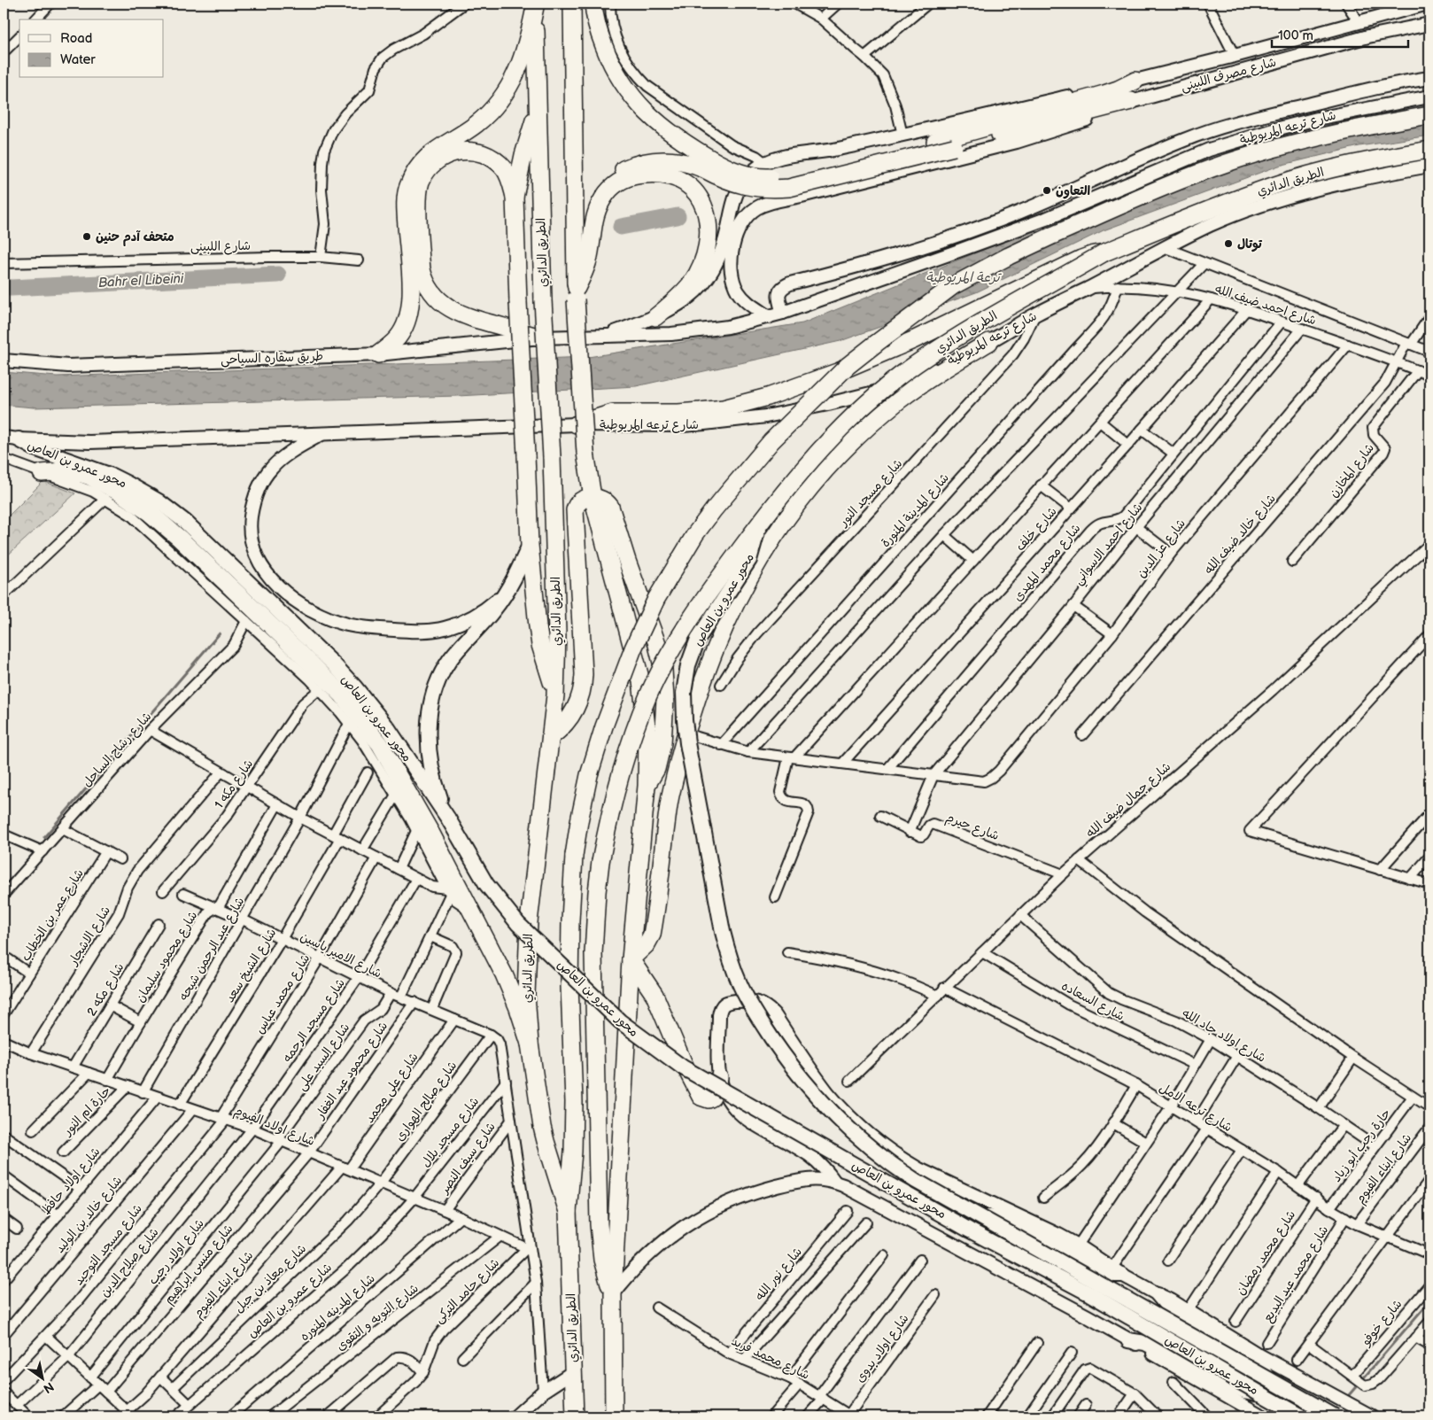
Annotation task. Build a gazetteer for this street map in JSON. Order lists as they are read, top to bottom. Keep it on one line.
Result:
{"streets":{"highway":["الطريق الدائري"],"main road":["شارع مصرف اللبينى","شارع ترعه المريوطية","طريق سقاره السياحى","محور عمرو بن العاص"],"street":["شارع اللبينى","شارع احمد ضيف الله","شارع المخازن","شارع مسجد النور","شارع المدينة المنورة","شارع خلف","شارع خالد ضيف الله","شارع احمد الاسواني","شارع عز الدين","شارع محمد المهدى","شارع رشاح الساحل","شارع مكه 1","شارع جمال ضيف الله","شارع حيرم","شارع عمر بن الخطاب","شارع الاشجار","شارع عبد الرحمن شيحه","شارع الامير ياسين","شارع محمود سليمان","شارع الشيخ سعد","شارع مكه 2","شارع محمد عباس","شارع السعاده","شارع مسجد الرحمه","شارع اولاد جاد الله","شارع السيد على","شارع محمود عبد الغفار","شارع على محمد","شارع صالح الهوارى","شارع ترعه الامل","حارة ام النور","شارع اولاد الفيوم","شارع مسجد بلال","حارة رجب أبو زياد","شارع سيف النصر","شارع ابناء الفيوم","شارع اولاد حافظ","شارع خالد بن الوليد","شارع مسجد التوحيد","شارع اولاد رجب","شارع محمد رمضان","شارع صلاح الدين","شارع منسى ابراهيم","شارع نور الله","شارع محمد عبد البديع","شارع معاذ بن جبل","شارع حامد التركى","شارع عمرو بن العاص","شارع المدينه المنوره","شارع التوبه و التقوى","شارع خوفو","شارع اولاد بدوى","شارع محمد فريد"]},"crossings":[["شارع مصرف اللبينى","شارع ترعه المريوطية"],["شارع ترعه المريوطية","شارع احمد ضيف الله"],["شارع ترعه المريوطية","طريق سقاره السياحى"],["شارع ترعه المريوطية","شارع مسجد النور"],["الطريق الدائري","محور عمرو بن العاص"],["شارع احمد ضيف الله","شارع المخازن"],["شارع احمد ضيف الله","شارع المدينة المنورة"],["شارع احمد ضيف الله","شارع خلف"],["شارع احمد ضيف الله","شارع خالد ضيف الله"],["شارع احمد ضيف الله","شارع احمد الاسواني"],["شارع احمد ضيف الله","شارع عز الدين"],["شارع احمد ضيف الله","شارع محمد المهدى"],["شارع احمد الاسواني","شارع عز الدين"],["شارع احمد الاسواني","شارع حيرم"],["شارع جمال ضيف الله","شارع حيرم"],["شارع جمال ضيف الله","شارع السعاده"],["شارع جمال ضيف الله","شارع اولاد جاد الله"],["شارع جمال ضيف الله","شارع ترعه الامل"],["شارع الاشجار","شارع اولاد الفيوم"],["شارع عبد الرحمن شيحه","شارع الامير ياسين"],["شارع عبد الرحمن شيحه","شارع اولاد الفيوم"],["شارع الامير ياسين","شارع محمود سليمان"],["شارع الامير ياسين","شارع الشيخ سعد"],["شارع الامير ياسين","شارع محمد عباس"],["شارع الامير ياسين","شارع مسجد الرحمه"],["شارع الامير ياسين","شارع السيد على"],["شارع الامير ياسين","شارع محمود عبد الغفار"],["شارع الامير ياسين","شارع على محمد"],["شارع الامير ياسين","شارع صالح الهوارى"],["شارع محمود سليمان","شارع اولاد الفيوم"],["شارع الشيخ سعد","شارع اولاد الفيوم"],["شارع مكه 2","شارع اولاد الفيوم"],["شارع محمد عباس","شارع اولاد الفيوم"],["شارع محمد عباس","شارع مسجد التوحيد"],["شارع مسجد الرحمه","شارع اولاد الفيوم"],["شارع مسجد الرحمه","شارع صلاح الدين"],["شارع اولاد جاد الله","حارة رجب أبو زياد"],["شارع السيد على","شارع اولاد الفيوم"],["شارع السيد على","شارع اولاد رجب"],["شارع محمود عبد الغفار","شارع اولاد الفيوم"],["شارع محمود عبد الغفار","شارع منسى ابراهيم"],["شارع على محمد","شارع اولاد الفيوم"],["شارع على محمد","شارع ابناء الفيوم"],["شارع صالح الهوارى","شارع اولاد الفيوم"],["شارع صالح الهوارى","شارع معاذ بن جبل"],["شارع ترعه الامل","حارة رجب أبو زياد"],["شارع ترعه الامل","شارع ابناء الفيوم"],["شارع ترعه الامل","شارع محمد رمضان"],["شارع ترعه الامل","شارع محمد عبد البديع"],["حارة ام النور","شارع اولاد الفيوم"],["شارع اولاد الفيوم","شارع مسجد بلال"],["شارع اولاد الفيوم","شارع سيف النصر"],["شارع اولاد الفيوم","شارع ابناء الفيوم"],["شارع اولاد الفيوم","شارع اولاد حافظ"],["شارع اولاد الفيوم","شارع خالد بن الوليد"],["شارع اولاد الفيوم","شارع مسجد التوحيد"],["شارع اولاد الفيوم","شارع اولاد رجب"],["شارع اولاد الفيوم","شارع صلاح الدين"],["شارع اولاد الفيوم","شارع منسى ابراهيم"],["شارع اولاد الفيوم","شارع معاذ بن جبل"],["شارع اولاد الفيوم","شارع حامد التركى"],["شارع اولاد الفيوم","شارع عمرو بن العاص"],["شارع اولاد الفيوم","شارع المدينه المنوره"],["شارع اولاد الفيوم","شارع التوبه و التقوى"],["شارع مسجد بلال","شارع عمرو بن العاص"],["شارع نور الله","شارع محمد فريد"],["شارع اولاد بدوى","شارع محمد فريد"]],"water":["ترعة المريوطية","Bahr el Libeini"],"places":["التعاون","متحف آدم حنين","توتال"],"legend":["Road","Water"],"scale_bar":"100 m","north":"bottom right"}
